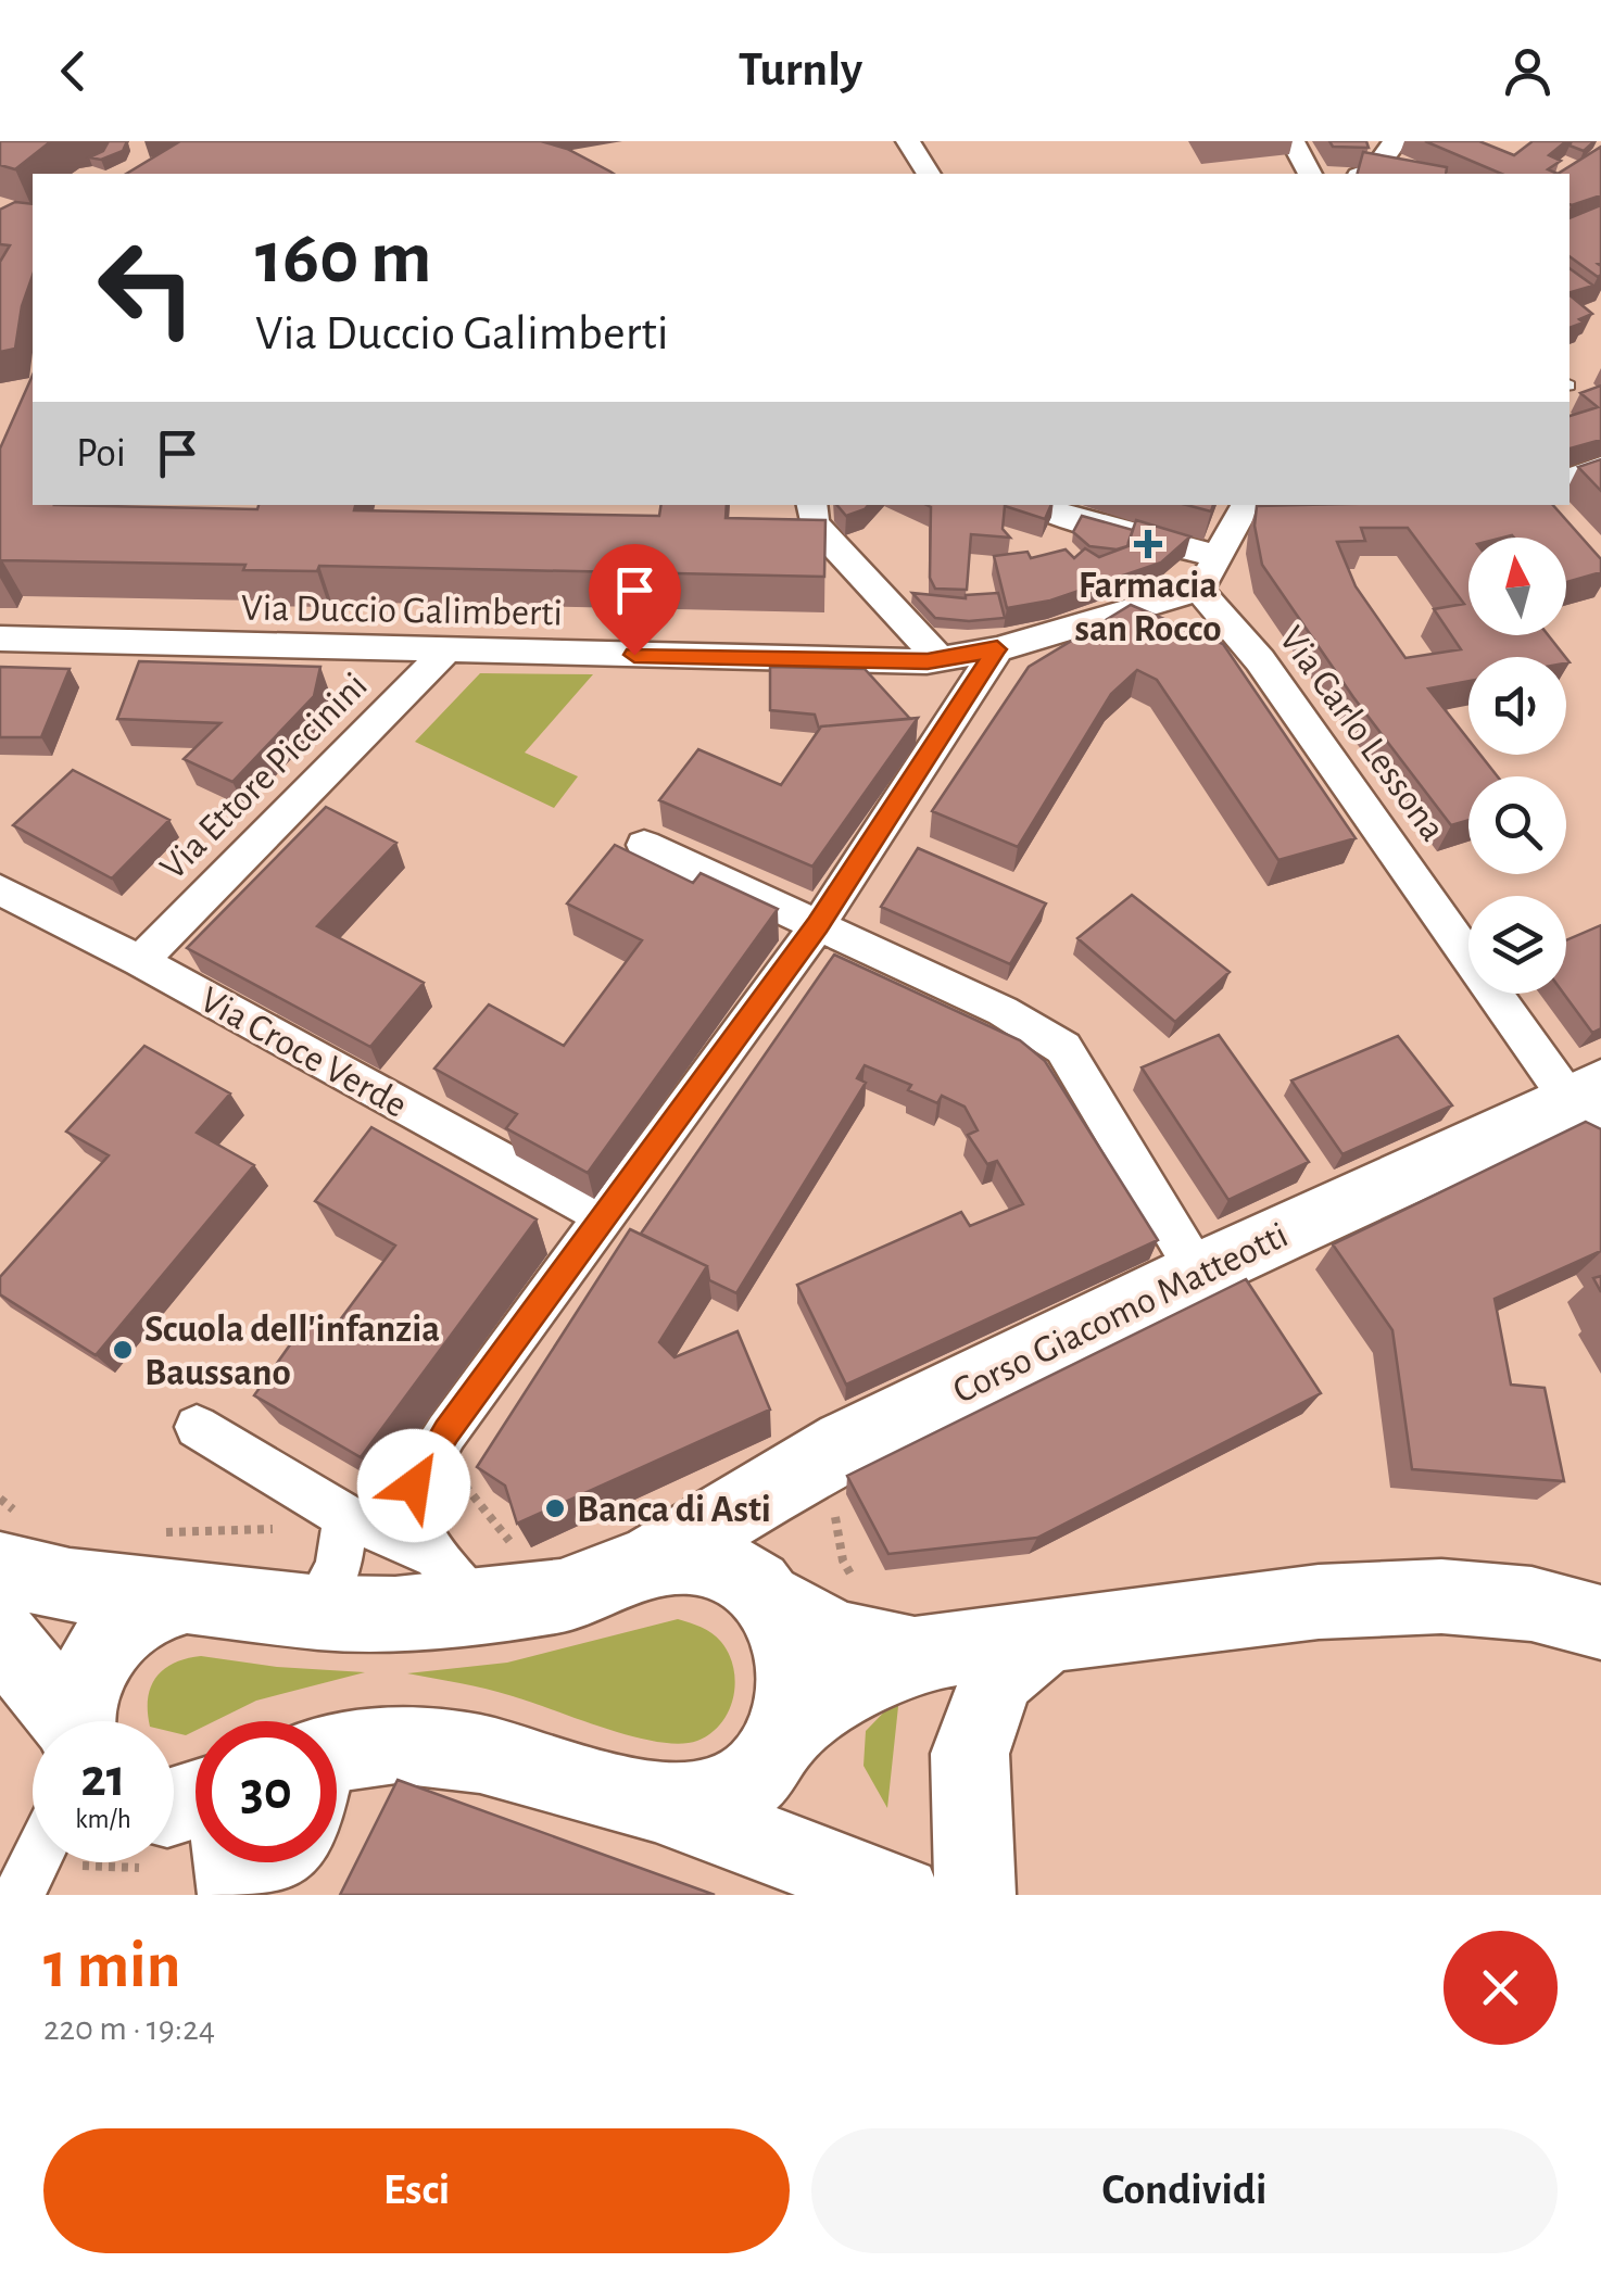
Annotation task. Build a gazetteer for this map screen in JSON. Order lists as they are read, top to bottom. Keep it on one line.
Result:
{"streets":{"main road":["Corso Giacomo Matteotti"],"street":["Via Duccio Galimberti","Via Carlo Lessona","Via Ettore Piccinini","Via Croce Verde"]},"crossings":[["Via Duccio Galimberti","Via Carlo Lessona"],["Via Duccio Galimberti","Via Ettore Piccinini"],["Via Carlo Lessona","Corso Giacomo Matteotti"],["Via Ettore Piccinini","Via Croce Verde"]],"places":{"health":["Farmacia san Rocco"],"other":["Scuola dell'infanzia Baussano","Banca di Asti"]},"north":"top","page":{"header":"Turnly","turn":["160 m","Via Duccio Galimberti"],"then":"Poi","speed":"21 km/h","limit":"30","heading":["1 min","220 m · 19:24"],"buttons":["Esci","Condividi"]}}
